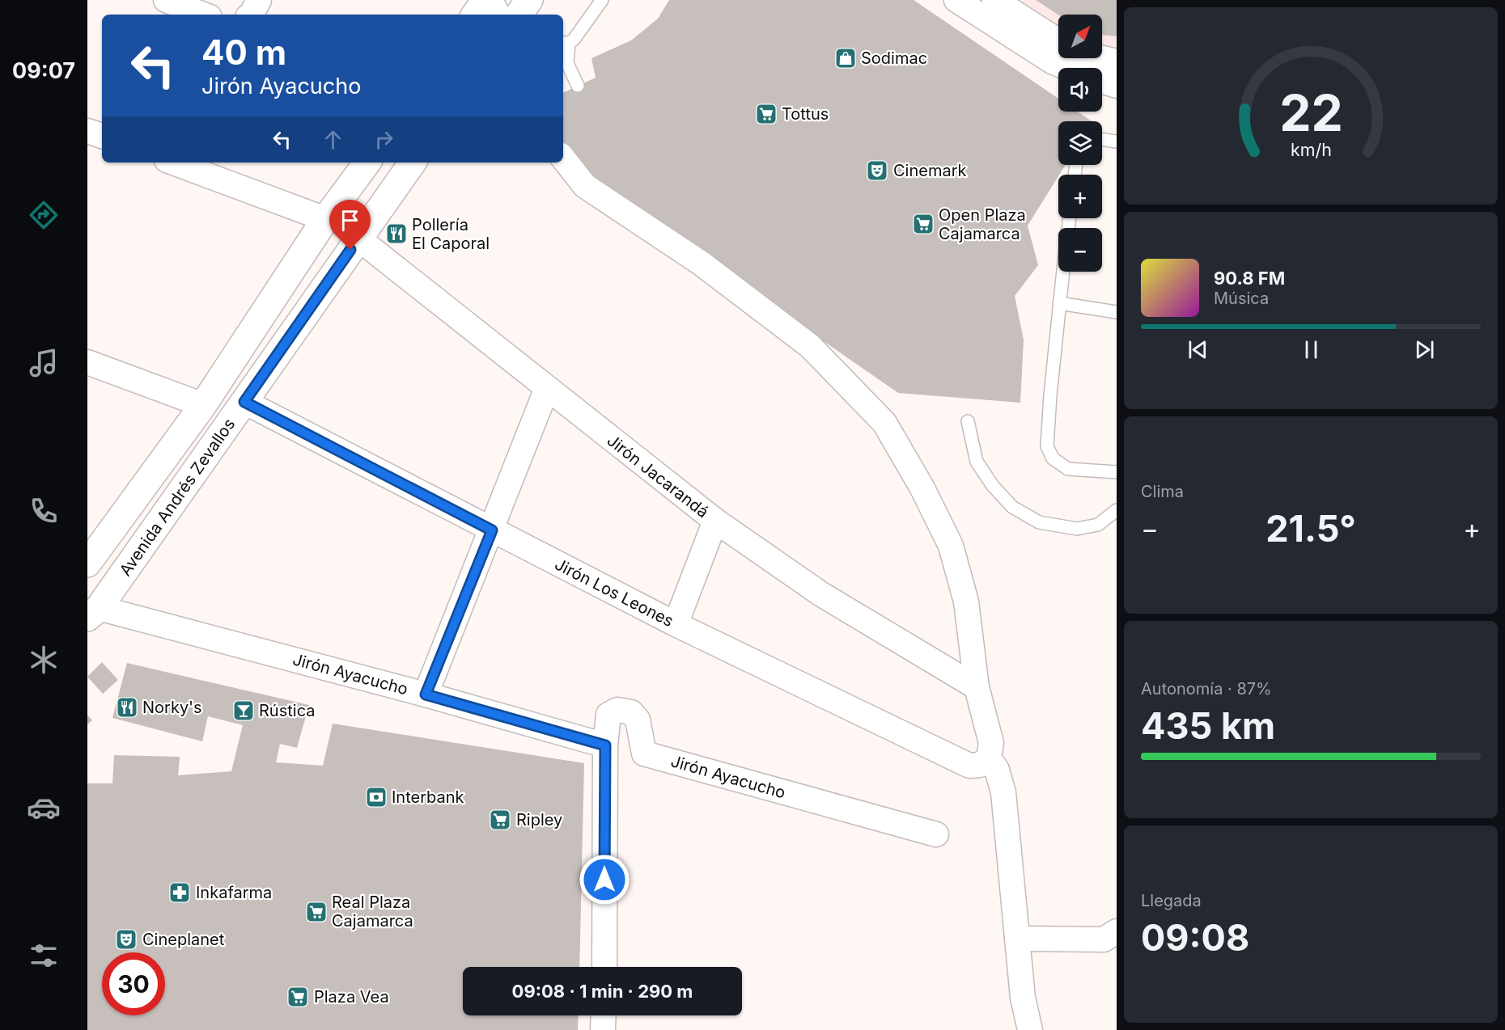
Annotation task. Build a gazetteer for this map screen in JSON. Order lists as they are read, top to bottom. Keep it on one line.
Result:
{"streets":{"highway":["Avenida Andrés Zevallos"],"street":["Jirón Jacarandá","Jirón Los Leones","Jirón Ayacucho"]},"crossings":[["Jirón Jacarandá","Avenida Andrés Zevallos"],["Avenida Andrés Zevallos","Jirón Los Leones"],["Avenida Andrés Zevallos","Jirón Ayacucho"]],"places":{"shop":["Sodimac"],"supermarket":["Tottus","Open Plaza Cajamarca","Ripley","Real Plaza Cajamarca","Plaza Vea"],"theatre":["Cinemark","Cineplanet"],"restaurant":["Pollería El Caporal","Norky's"],"bar":["Rústica"],"bank":["Interbank"],"pharmacy":["Inkafarma"]},"north":"top right","page":{"tabs":"09:07","map_buttons":["+","−"],"turn":["40 m","Jirón Ayacucho"],"song":["90.8 FM","Música"],"tile":["Clima",["Autonomía · 87%","435 km"],["Llegada","09:08"]],"heat":["−","21.5°","+"],"limit":"30","trip":"09:08 · 1 min · 290 m","gauge":["22","km/h"]}}
